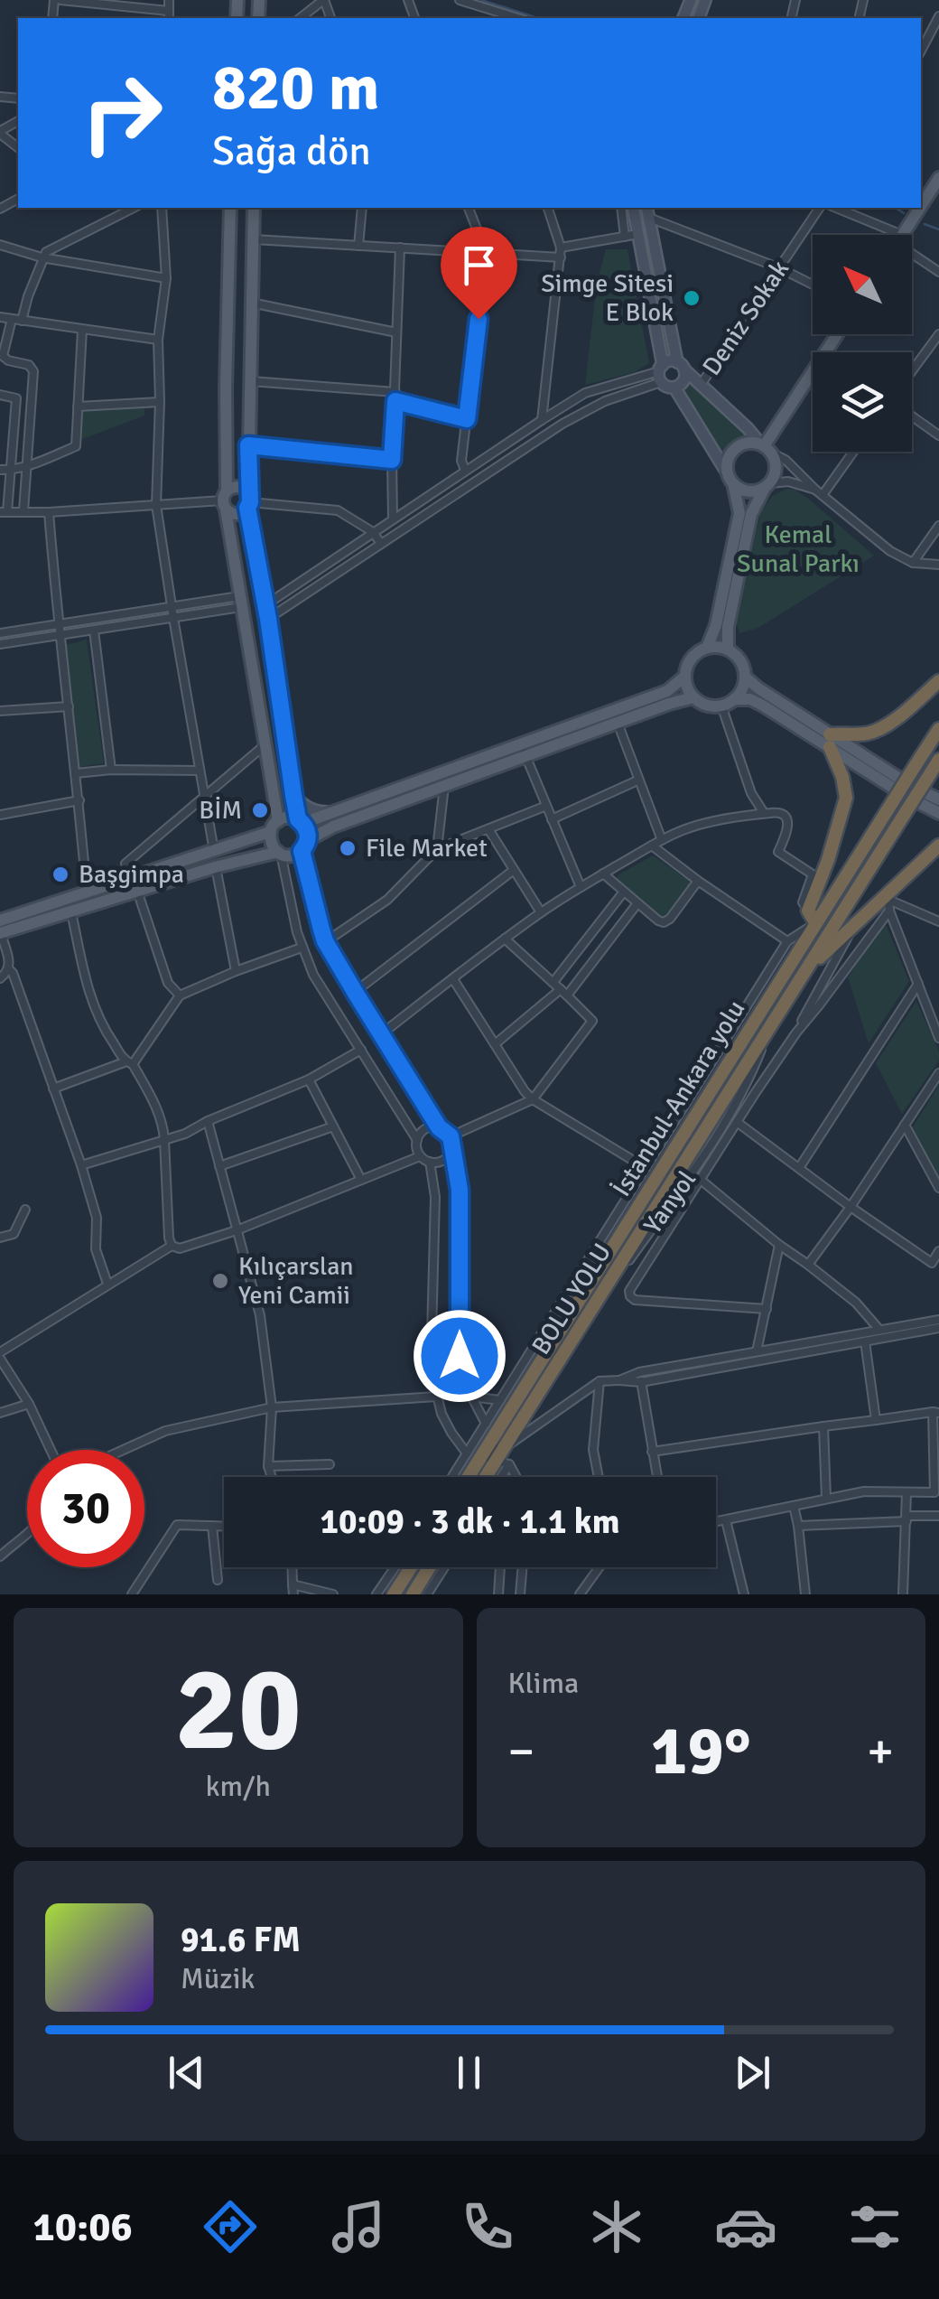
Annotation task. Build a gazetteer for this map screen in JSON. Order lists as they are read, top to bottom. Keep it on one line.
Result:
{"streets":{"highway":["İstanbul-Ankara yolu","BOLU YOLU"],"street":["Deniz Sokak","Yanyol"]},"crossings":[["İstanbul-Ankara yolu","Yanyol"],["İstanbul-Ankara yolu","BOLU YOLU"],["Yanyol","BOLU YOLU"]],"parks":["Kemal Sunal Parkı"],"places":["Simge Sitesi E Blok","BİM","File Market","Başgimpa","Kılıçarslan Yeni Camii"],"north":"top left","page":{"turn":["820 m","Sağa dön"],"limit":"30","trip":"10:09 · 3 dk · 1.1 km","tile":[["20","km/h"],"Klima"],"heat":["−","19°","+"],"song":["91.6 FM","Müzik"],"tabs":"10:06"}}
